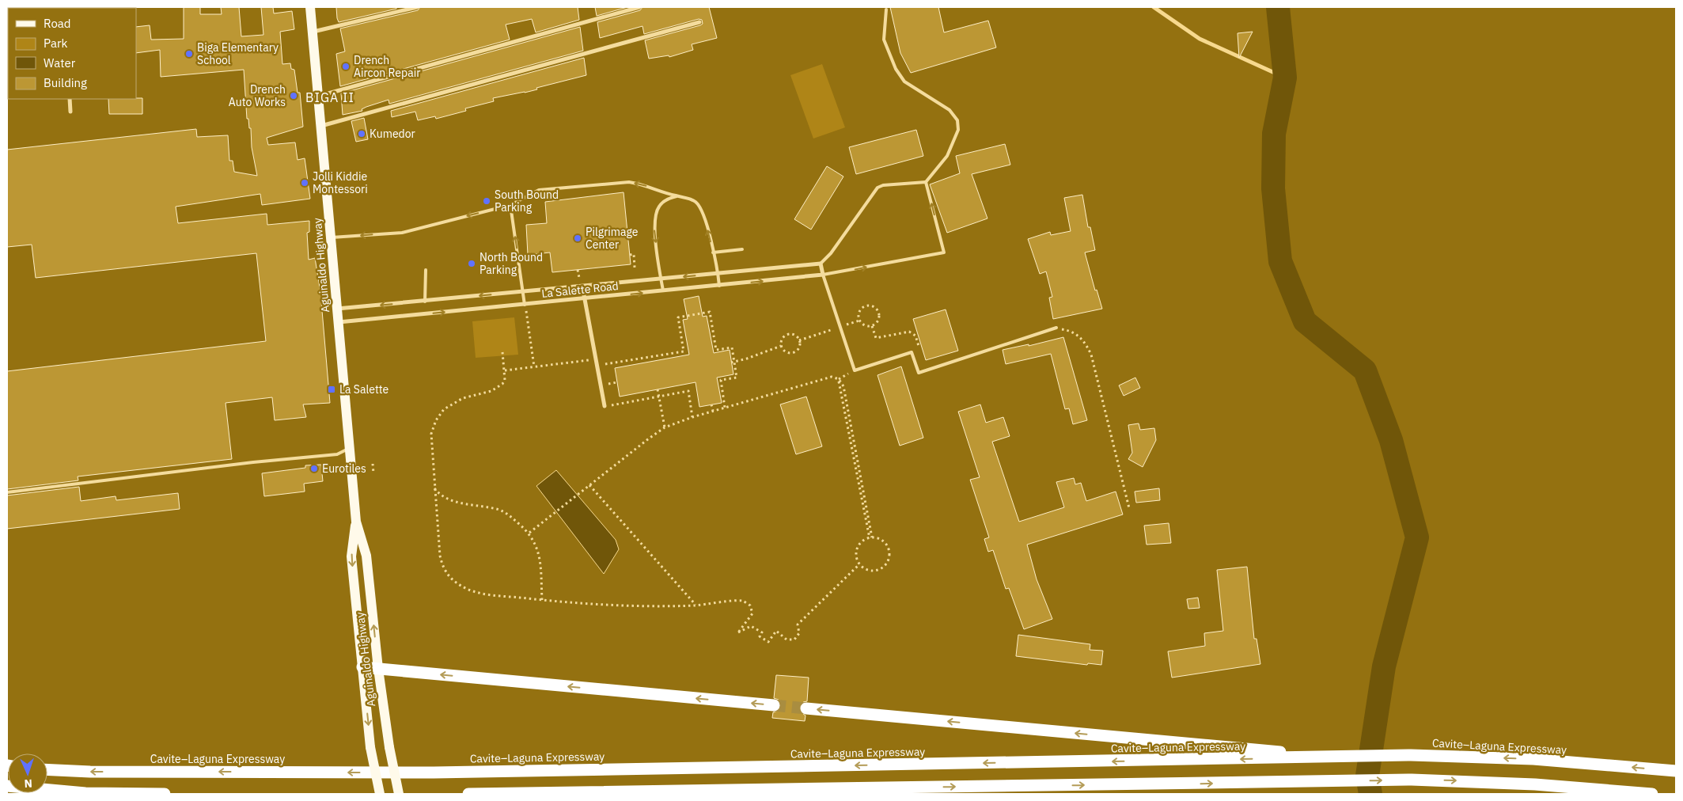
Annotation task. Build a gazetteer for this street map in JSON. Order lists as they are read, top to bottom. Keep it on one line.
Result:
{"streets":{"highway":["Cavite–Laguna Expressway"],"main road":["Aguinaldo Highway"],"street":["La Salette Road"]},"crossings":[["Aguinaldo Highway","La Salette Road"]],"districts":["BIGA II"],"places":{"other":["Biga Elementary School","Drench Aircon Repair","Drench Auto Works","Kumedor","Jolli Kiddie Montessori","South Bound Parking","Pilgrimage Center","North Bound Parking","Eurotiles"],"transit":["La Salette"]},"legend":["Road","Park","Water","Building"],"north":"bottom"}
